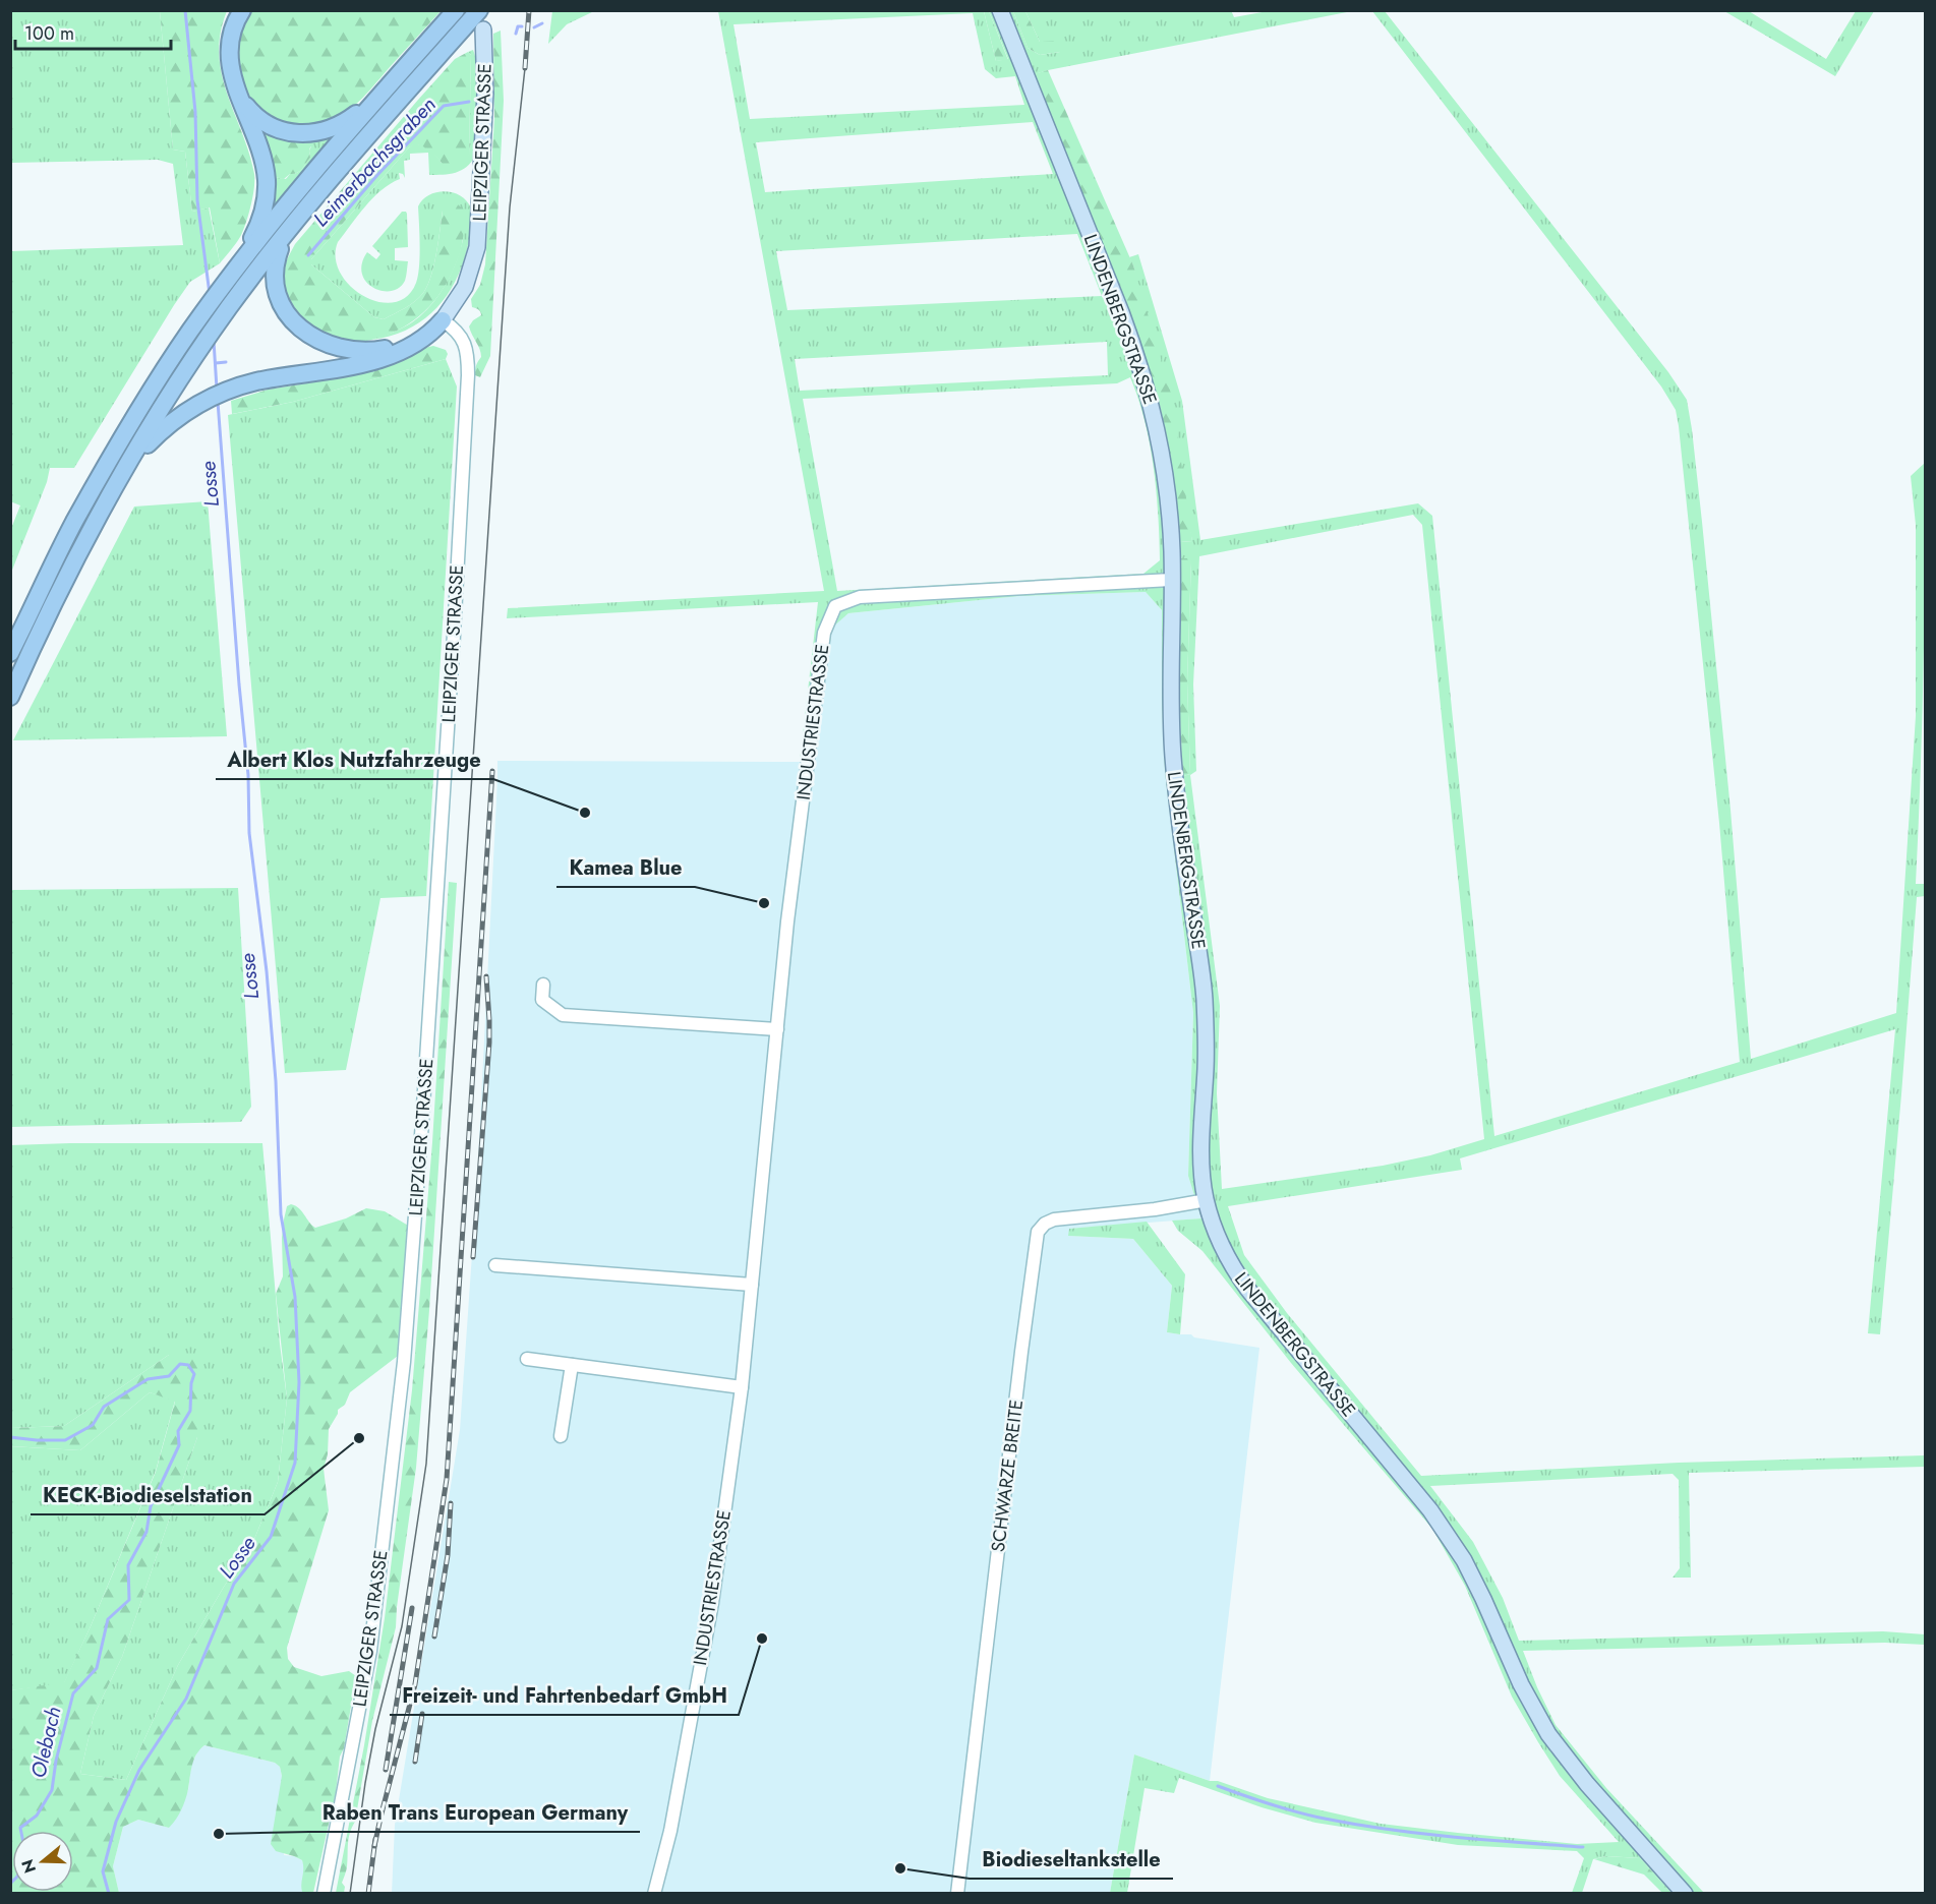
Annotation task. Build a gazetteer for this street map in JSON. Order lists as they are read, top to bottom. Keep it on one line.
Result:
{"streets":{"main road":["LEIPZIGER STRASSE","LINDENBERGSTRASSE"],"street":["INDUSTRIESTRASSE","SCHWARZE BREITE"]},"crossings":[["LINDENBERGSTRASSE","INDUSTRIESTRASSE"],["LINDENBERGSTRASSE","SCHWARZE BREITE"]],"water":["Leimerbachsgraben","Losse","Olebach"],"places":["Albert Klos Nutzfahrzeuge","Kamea Blue","KECK-Biodieselstation","Freizeit- und Fahrtenbedarf GmbH","Raben Trans European Germany","Biodieseltankstelle"],"scale_bar":"100 m","north":"left"}
